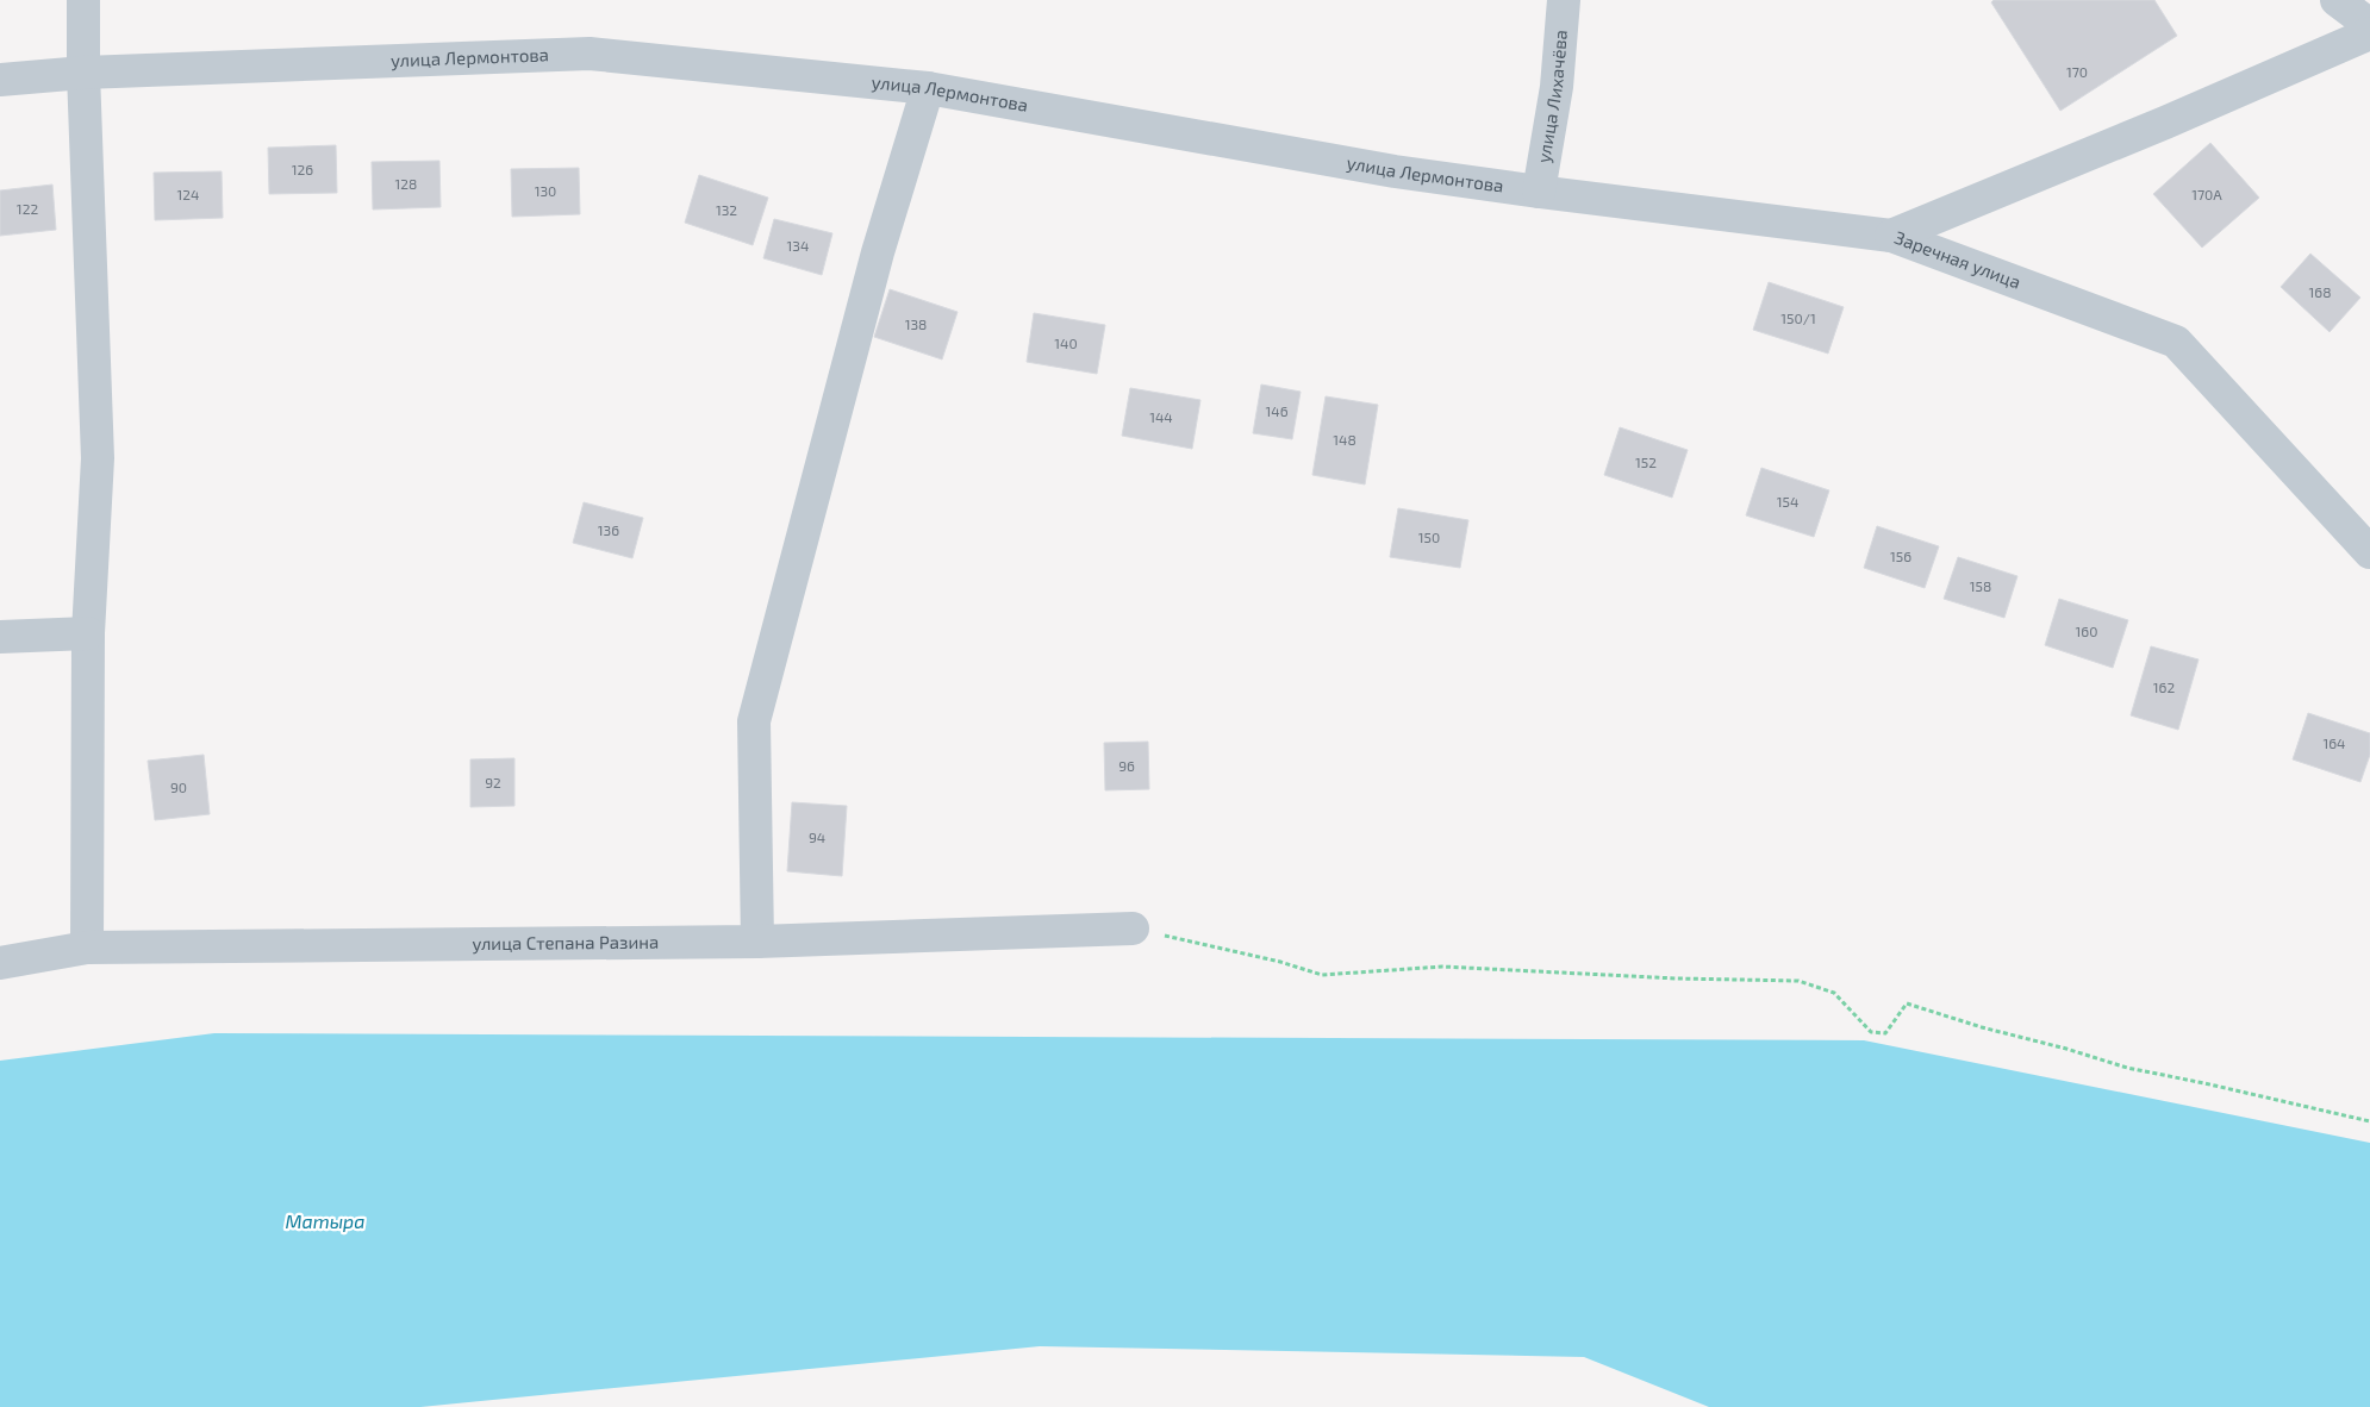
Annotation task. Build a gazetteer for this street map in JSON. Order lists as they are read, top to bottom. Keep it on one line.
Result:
{"streets":{"street":["улица Лермонтова","улица Лихачёва","Заречная улица","улица Степана Разина"]},"crossings":[["улица Лермонтова","улица Лихачёва"],["улица Лермонтова","Заречная улица"]],"water":["Матыра"],"house_numbers":["170","126","128","130","124","170А","122","132","134","168","150/1","138","140","146","144","148","152","154","136","150","156","158","160","162","164","96","92","90","94"]}
